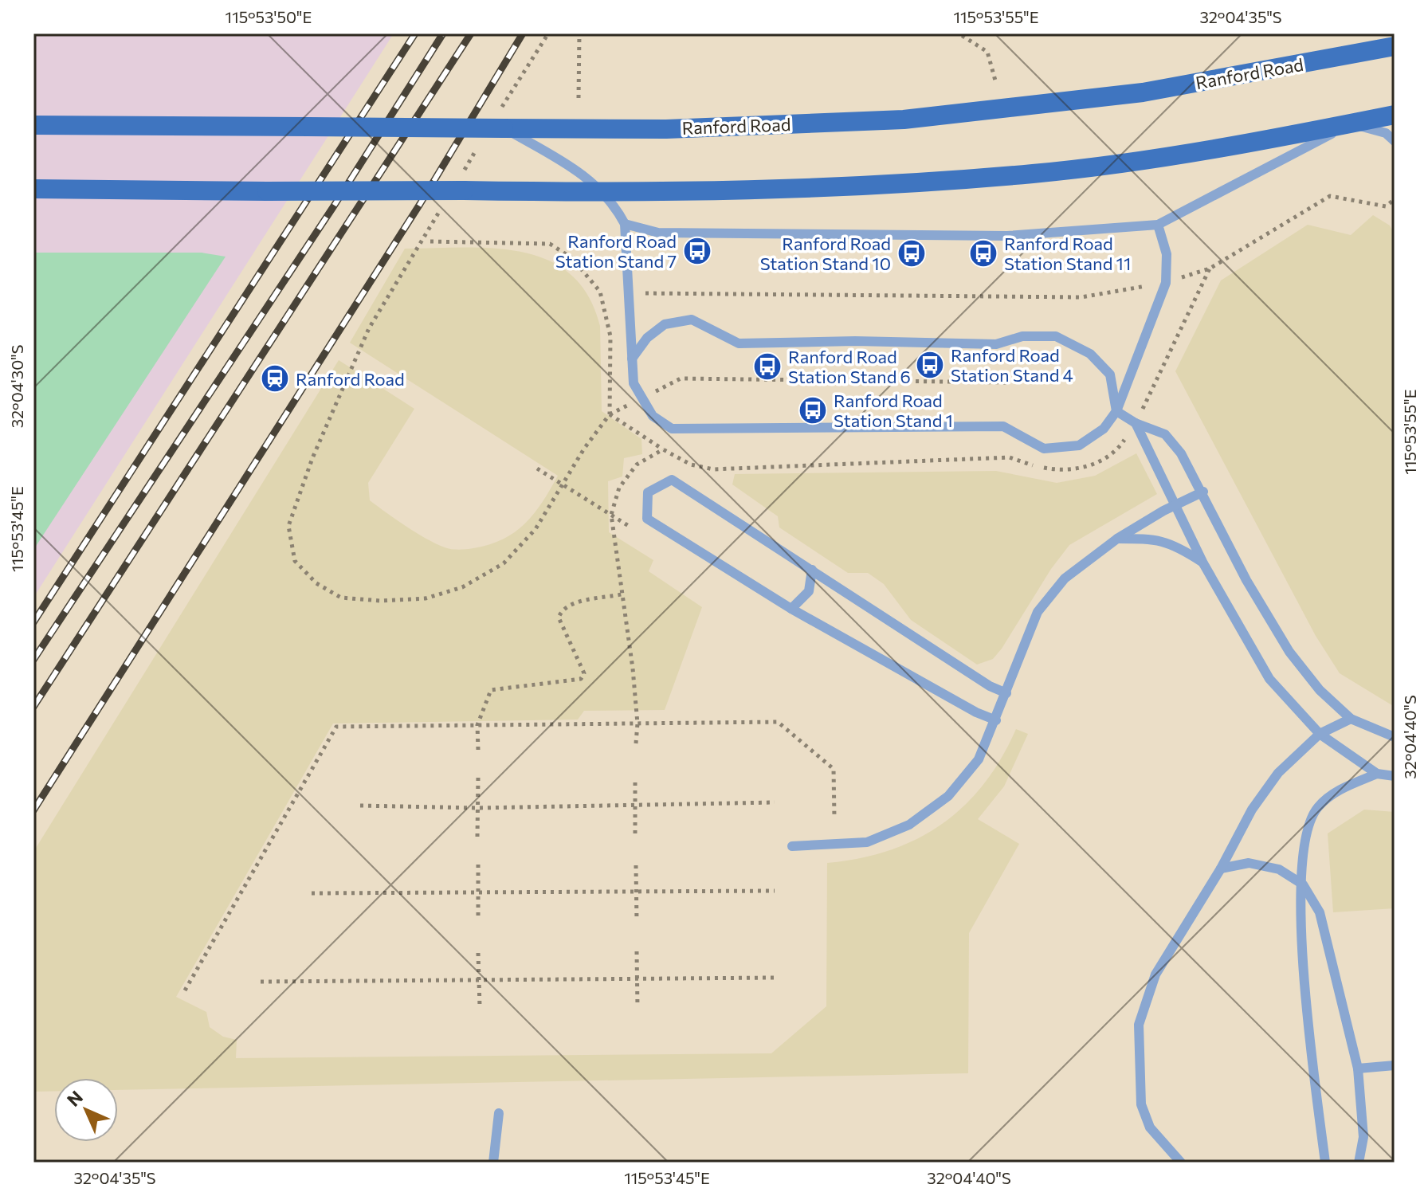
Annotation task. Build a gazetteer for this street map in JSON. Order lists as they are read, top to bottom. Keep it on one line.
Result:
{"streets":{"main road":["Ranford Road"]},"places":{"bus stop":["Ranford Road Station Stand 7","Ranford Road Station Stand 10","Ranford Road Station Stand 11","Ranford Road Station Stand 4","Ranford Road Station Stand 6","Ranford Road Station Stand 1"],"station":["Ranford Road"]},"north":"top left","coordinates":["115°53'50\"E","115°53'55\"E","32°04'35\"S","32°04'30\"S","115°53'45\"E","32°04'40\"S"]}
